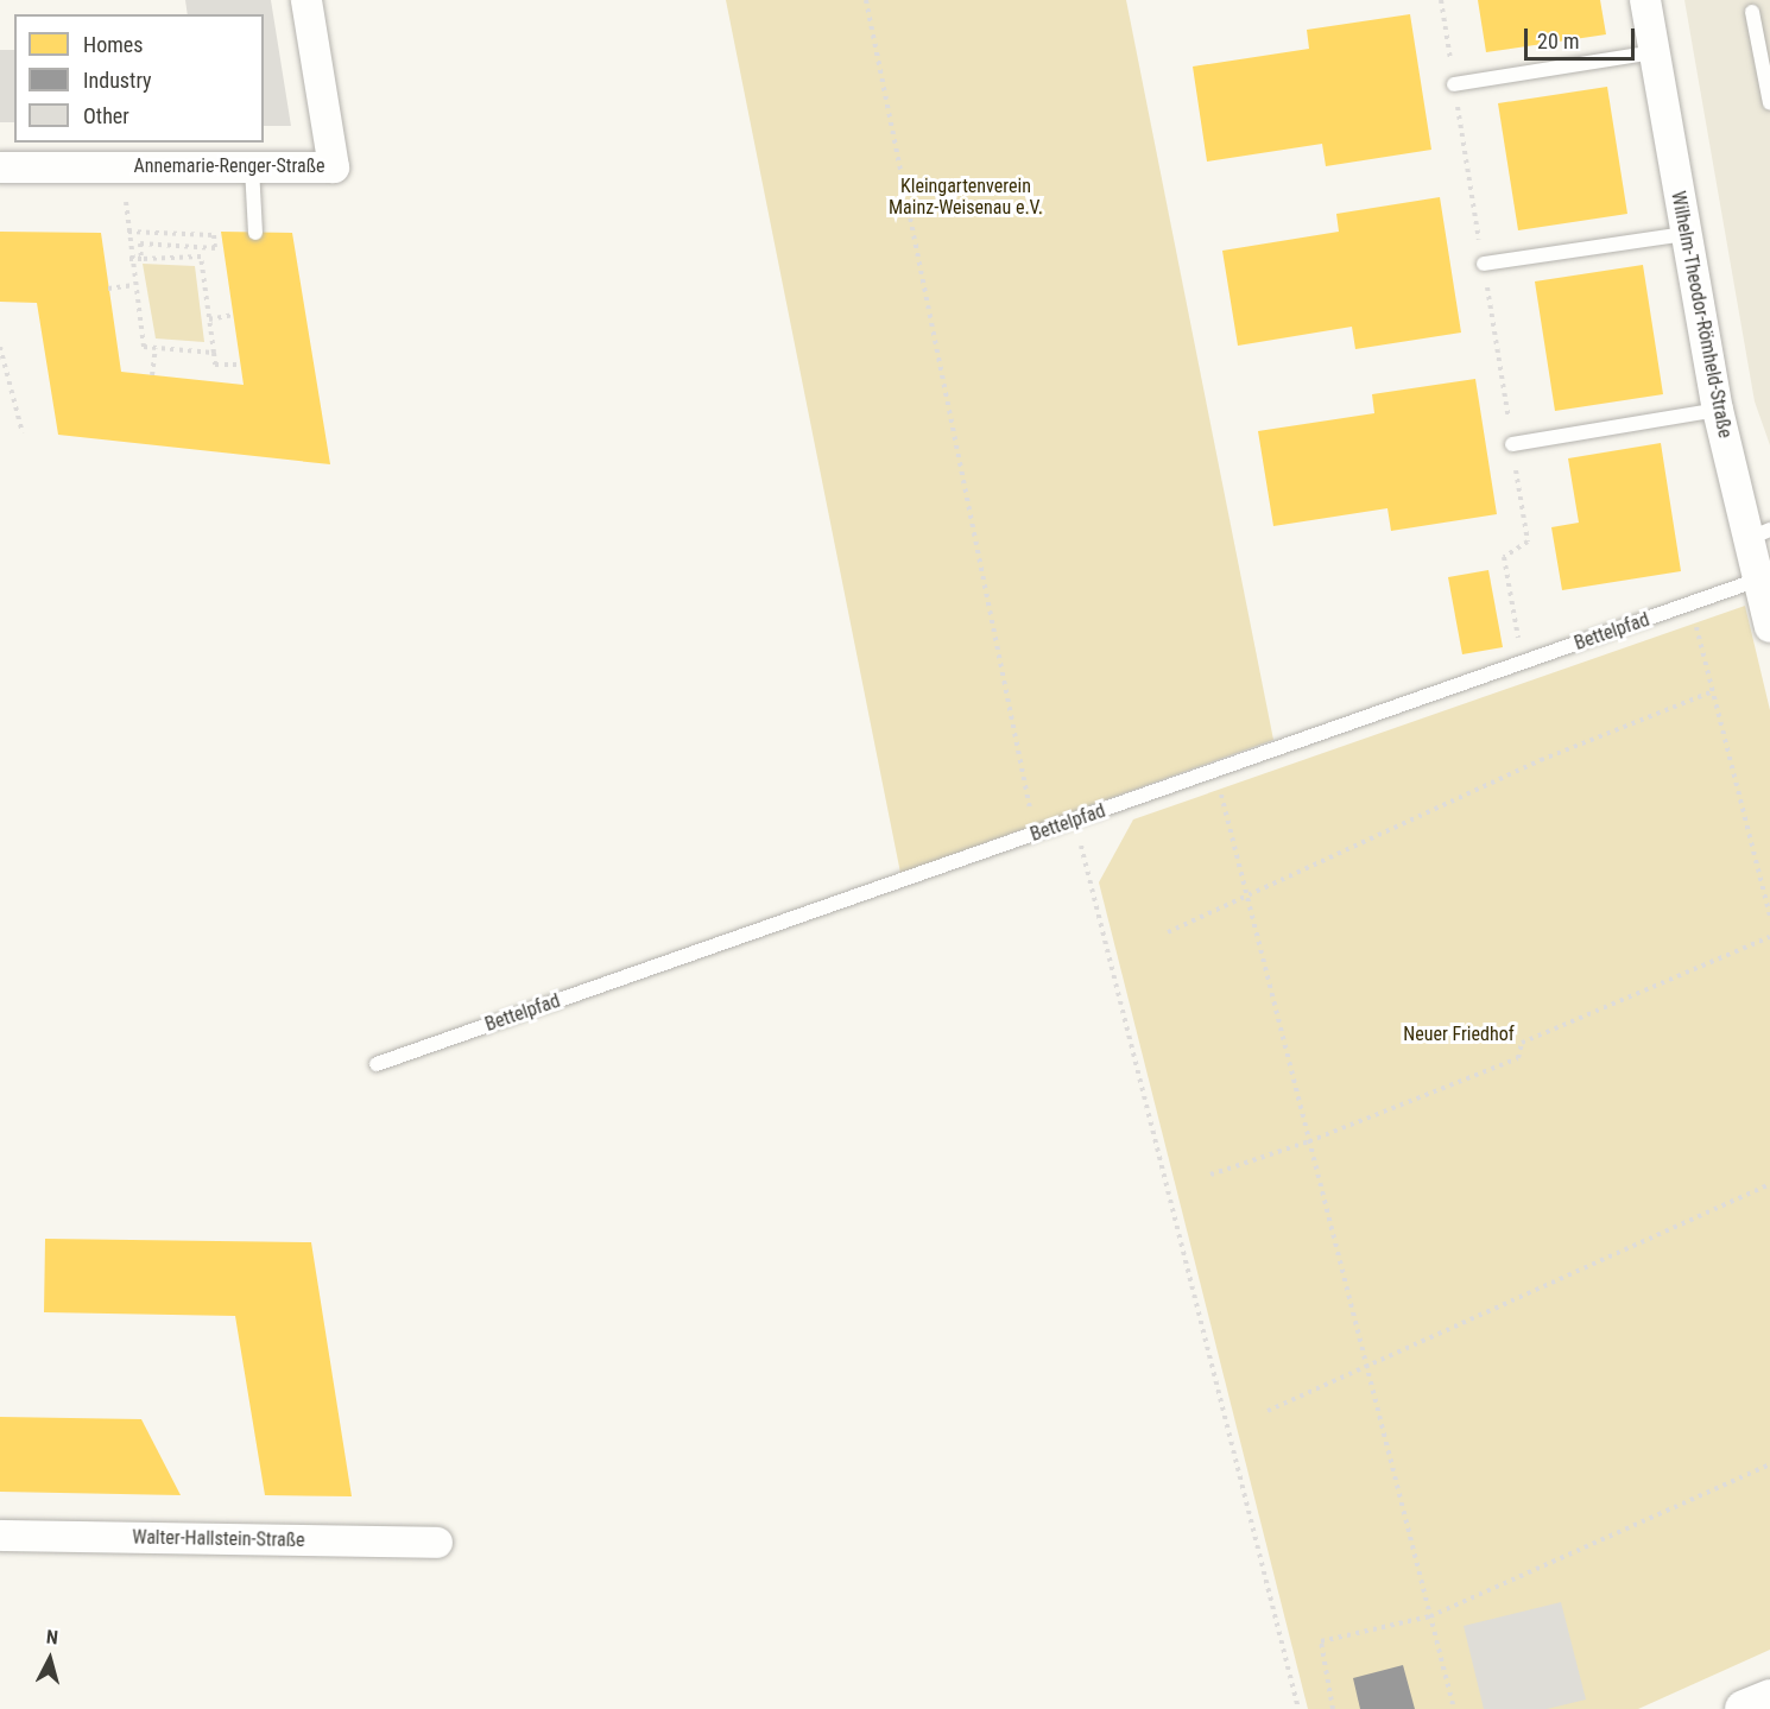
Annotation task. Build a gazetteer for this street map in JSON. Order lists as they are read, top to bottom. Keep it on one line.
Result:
{"streets":{"street":["Annemarie-Renger-Straße","Wilhelm-Theodor-Römheld-Straße","Walter-Hallstein-Straße"],"lane":["Bettelpfad"]},"crossings":[["Wilhelm-Theodor-Römheld-Straße","Bettelpfad"]],"parks":["Kleingartenverein Mainz-Weisenau e.V.","Neuer Friedhof"],"legend":["Homes","Industry","Other"],"scale_bar":"20 m","north":"top"}
